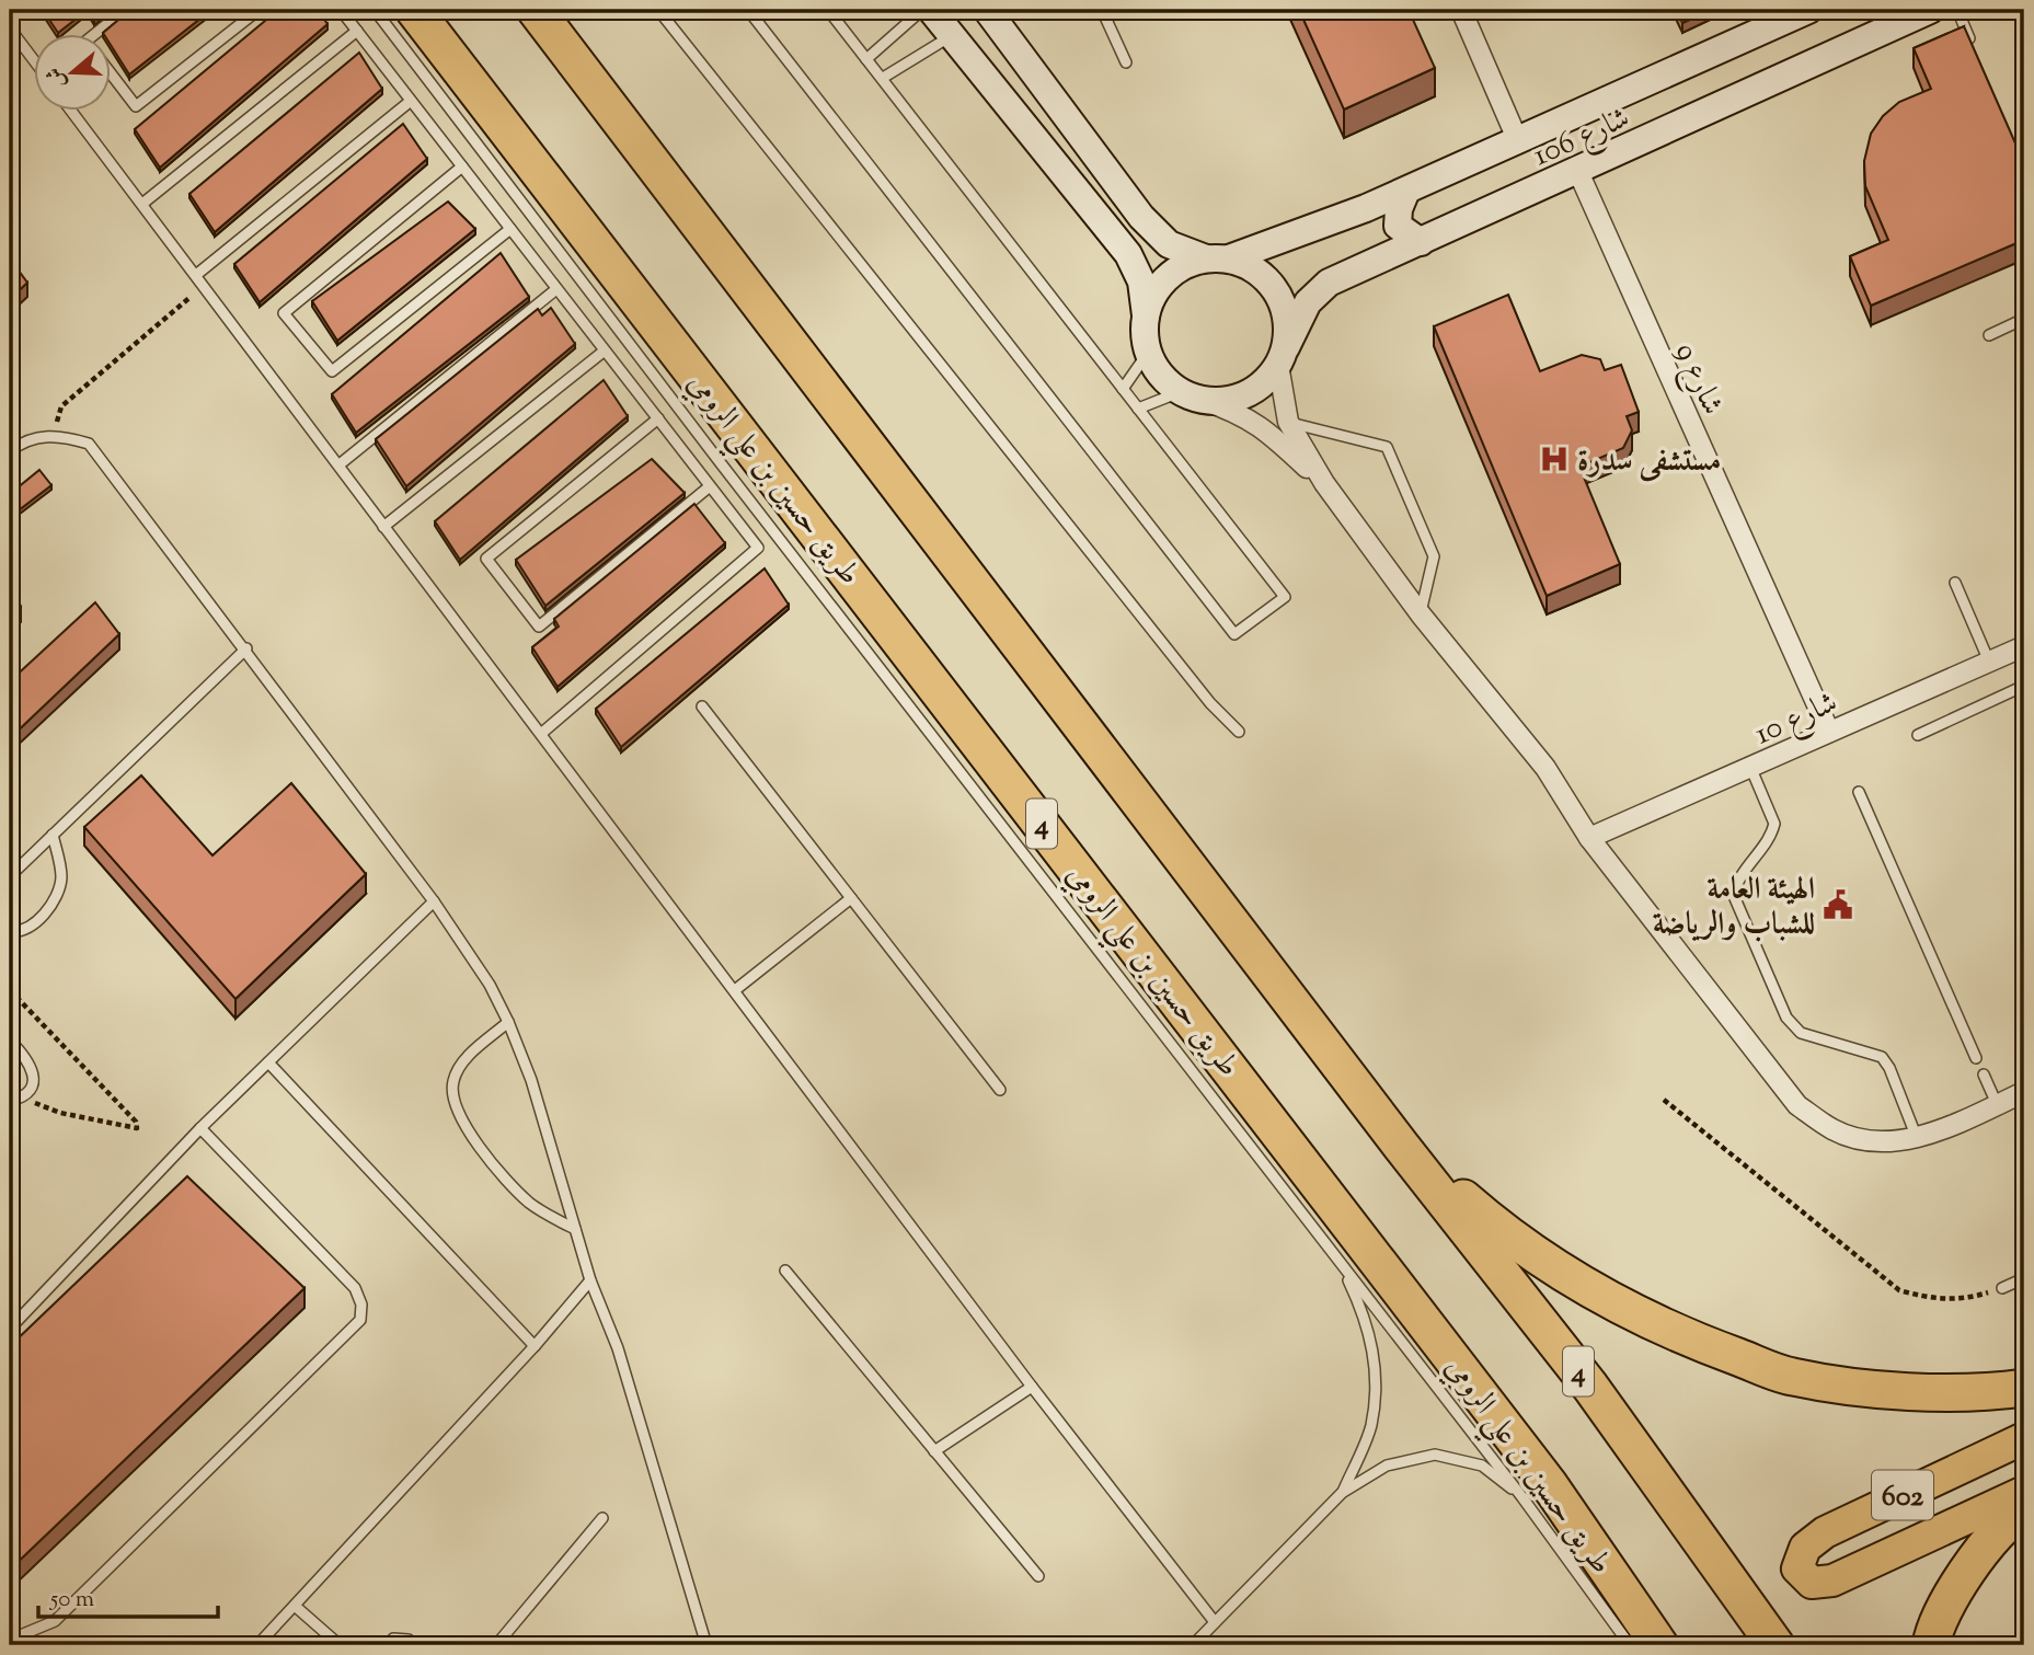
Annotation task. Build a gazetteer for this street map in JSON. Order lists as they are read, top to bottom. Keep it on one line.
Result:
{"streets":{"highway":["طريق حسين بن علي الرومي","4"],"main road":["602"],"street":["شارع 106","شارع 9","شارع 10"]},"crossings":[["شارع 106","شارع 9"],["شارع 9","شارع 10"]],"places":{"hospital":["مستشفى سدرة"],"public building":["الهيئة العامة للشباب والرياضة"]},"scale_bar":"50 m","north":"left"}
